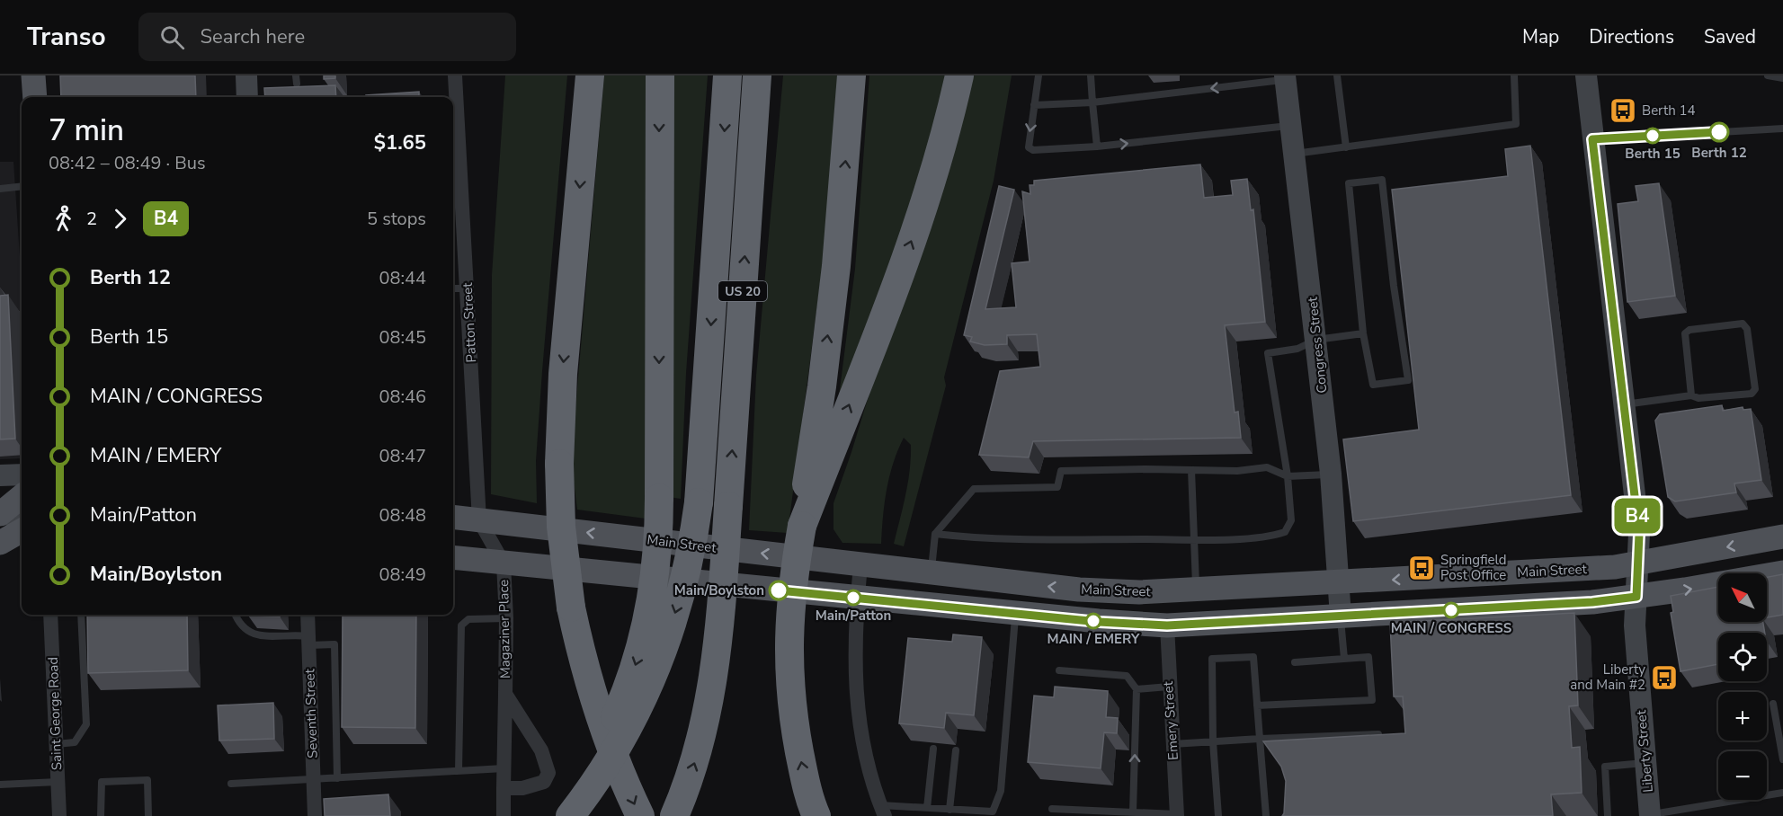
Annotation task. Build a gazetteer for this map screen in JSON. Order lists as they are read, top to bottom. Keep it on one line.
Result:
{"streets":{"highway":["US 20"],"main road":["Congress Street","Main Street","Liberty Street"],"street":["Patton Street","Magaziner Place","Saint George Road","Seventh Street","Emery Street"]},"crossings":[["Patton Street","Main Street"],["Patton Street","Magaziner Place"],["Congress Street","Main Street"],["Main Street","Liberty Street"]],"places":{"bus stop":["Berth 14","Springfield Post Office","Liberty and Main #2"],"other":["Berth 12","Berth 15","Main/Boylston","Main/Patton","MAIN / CONGRESS","MAIN / EMERY"]},"lines":["bus line B4"],"north":"top left","page":{"header":"Transo","search":"Search here","nav":["Map","Directions","Saved"],"on_map":"B4","heading":["7 min","08:42 – 08:49 · Bus","$1.65"],"legs":["2","B4","5 stops"],"list":[{"name":"Berth 12","value":"08:44"},{"name":"Berth 15","value":"08:45"},{"name":"MAIN / CONGRESS","value":"08:46"},{"name":"MAIN / EMERY","value":"08:47"},{"name":"Main/Patton","value":"08:48"},{"name":"Main/Boylston","value":"08:49"}],"map_buttons":["+","−"]}}
